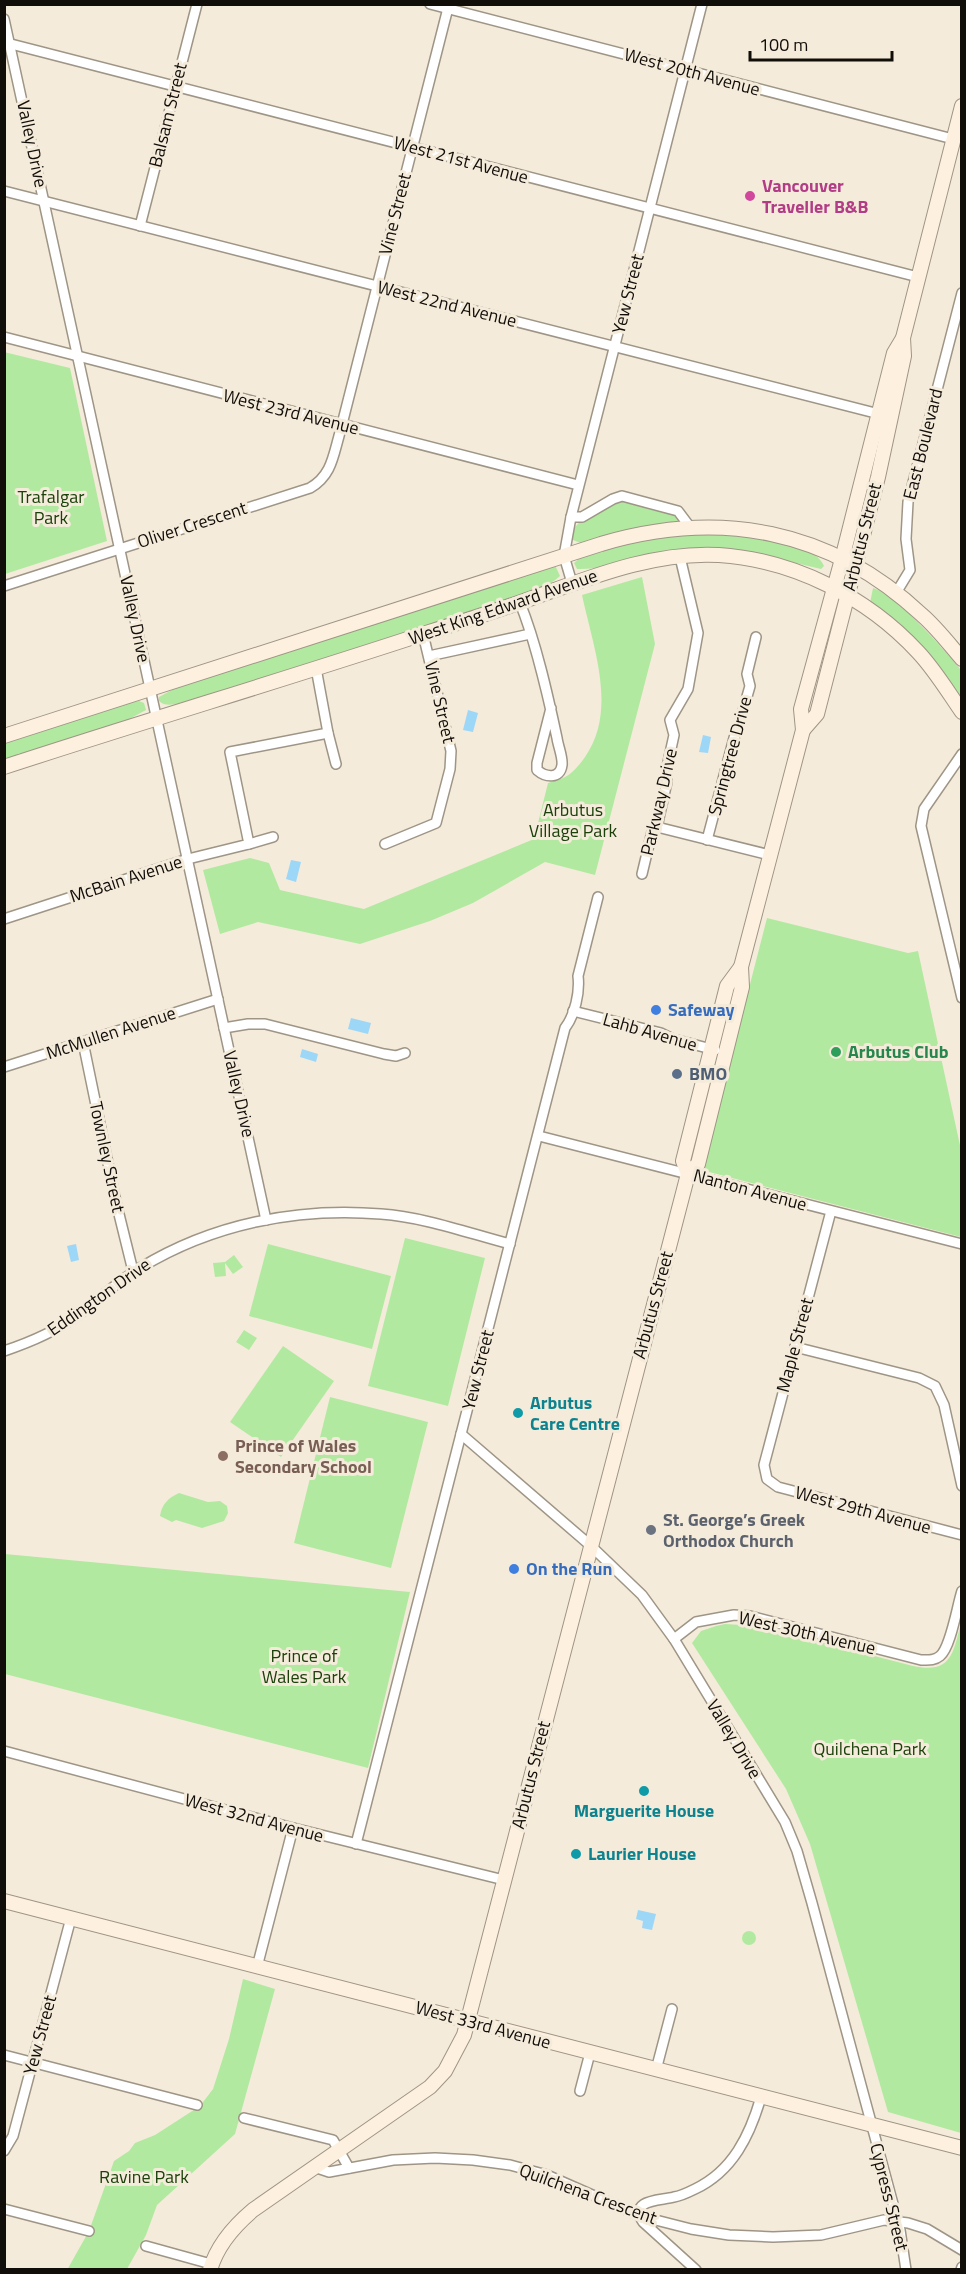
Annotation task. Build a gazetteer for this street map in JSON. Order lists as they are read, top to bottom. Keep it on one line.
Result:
{"streets":{"main road":["Arbutus Street","West King Edward Avenue","West 33rd Avenue"],"street":["West 20th Avenue","Balsam Street","Valley Drive","West 21st Avenue","Vine Street","Yew Street","West 22nd Avenue","West 23rd Avenue","East Boulevard","Oliver Crescent","Springtree Drive","Parkway Drive","McBain Avenue","Lahb Avenue","McMullen Avenue","Townley Street","Nanton Avenue","Eddington Drive","Maple Street","West 29th Avenue","West 30th Avenue","West 32nd Avenue","Quilchena Crescent","Cypress Street"]},"crossings":[["West 20th Avenue","Vine Street"],["West 20th Avenue","Yew Street"],["West 20th Avenue","Arbutus Street"],["Balsam Street","West 21st Avenue"],["Balsam Street","West 22nd Avenue"],["Valley Drive","West 21st Avenue"],["Valley Drive","Yew Street"],["Valley Drive","West 22nd Avenue"],["Valley Drive","West 23rd Avenue"],["Valley Drive","Oliver Crescent"],["Valley Drive","Arbutus Street"],["Valley Drive","West King Edward Avenue"],["Valley Drive","McBain Avenue"],["Valley Drive","McMullen Avenue"],["Valley Drive","Eddington Drive"],["Valley Drive","West 30th Avenue"],["Valley Drive","West 33rd Avenue"],["Valley Drive","Cypress Street"],["West 21st Avenue","Vine Street"],["West 21st Avenue","Yew Street"],["West 21st Avenue","Arbutus Street"],["Vine Street","West 22nd Avenue"],["Vine Street","West 23rd Avenue"],["Vine Street","Oliver Crescent"],["Vine Street","West King Edward Avenue"],["Yew Street","West 22nd Avenue"],["Yew Street","West 23rd Avenue"],["Yew Street","West King Edward Avenue"],["Yew Street","Lahb Avenue"],["Yew Street","Nanton Avenue"],["Yew Street","Eddington Drive"],["Yew Street","West 32nd Avenue"],["Yew Street","West 33rd Avenue"],["West 22nd Avenue","Arbutus Street"],["West 23rd Avenue","Oliver Crescent"],["East Boulevard","West King Edward Avenue"],["Arbutus Street","West King Edward Avenue"],["Arbutus Street","Lahb Avenue"],["Arbutus Street","Nanton Avenue"],["Arbutus Street","West 32nd Avenue"],["Arbutus Street","West 33rd Avenue"],["Arbutus Street","Quilchena Crescent"],["West King Edward Avenue","Parkway Drive"],["McMullen Avenue","Townley Street"],["Townley Street","Eddington Drive"],["Nanton Avenue","Maple Street"],["Maple Street","West 29th Avenue"],["West 33rd Avenue","Cypress Street"],["Quilchena Crescent","Cypress Street"]],"parks":["Trafalgar Park","Arbutus Village Park","Prince of Wales Park","Quilchena Park","Ravine Park"],"places":["Vancouver Traveller B&B","Safeway","Arbutus Club","BMO","Arbutus Care Centre","Prince of Wales Secondary School","St. George’s Greek Orthodox Church","On the Run","Marguerite House","Laurier House"],"scale_bar":"100 m"}
